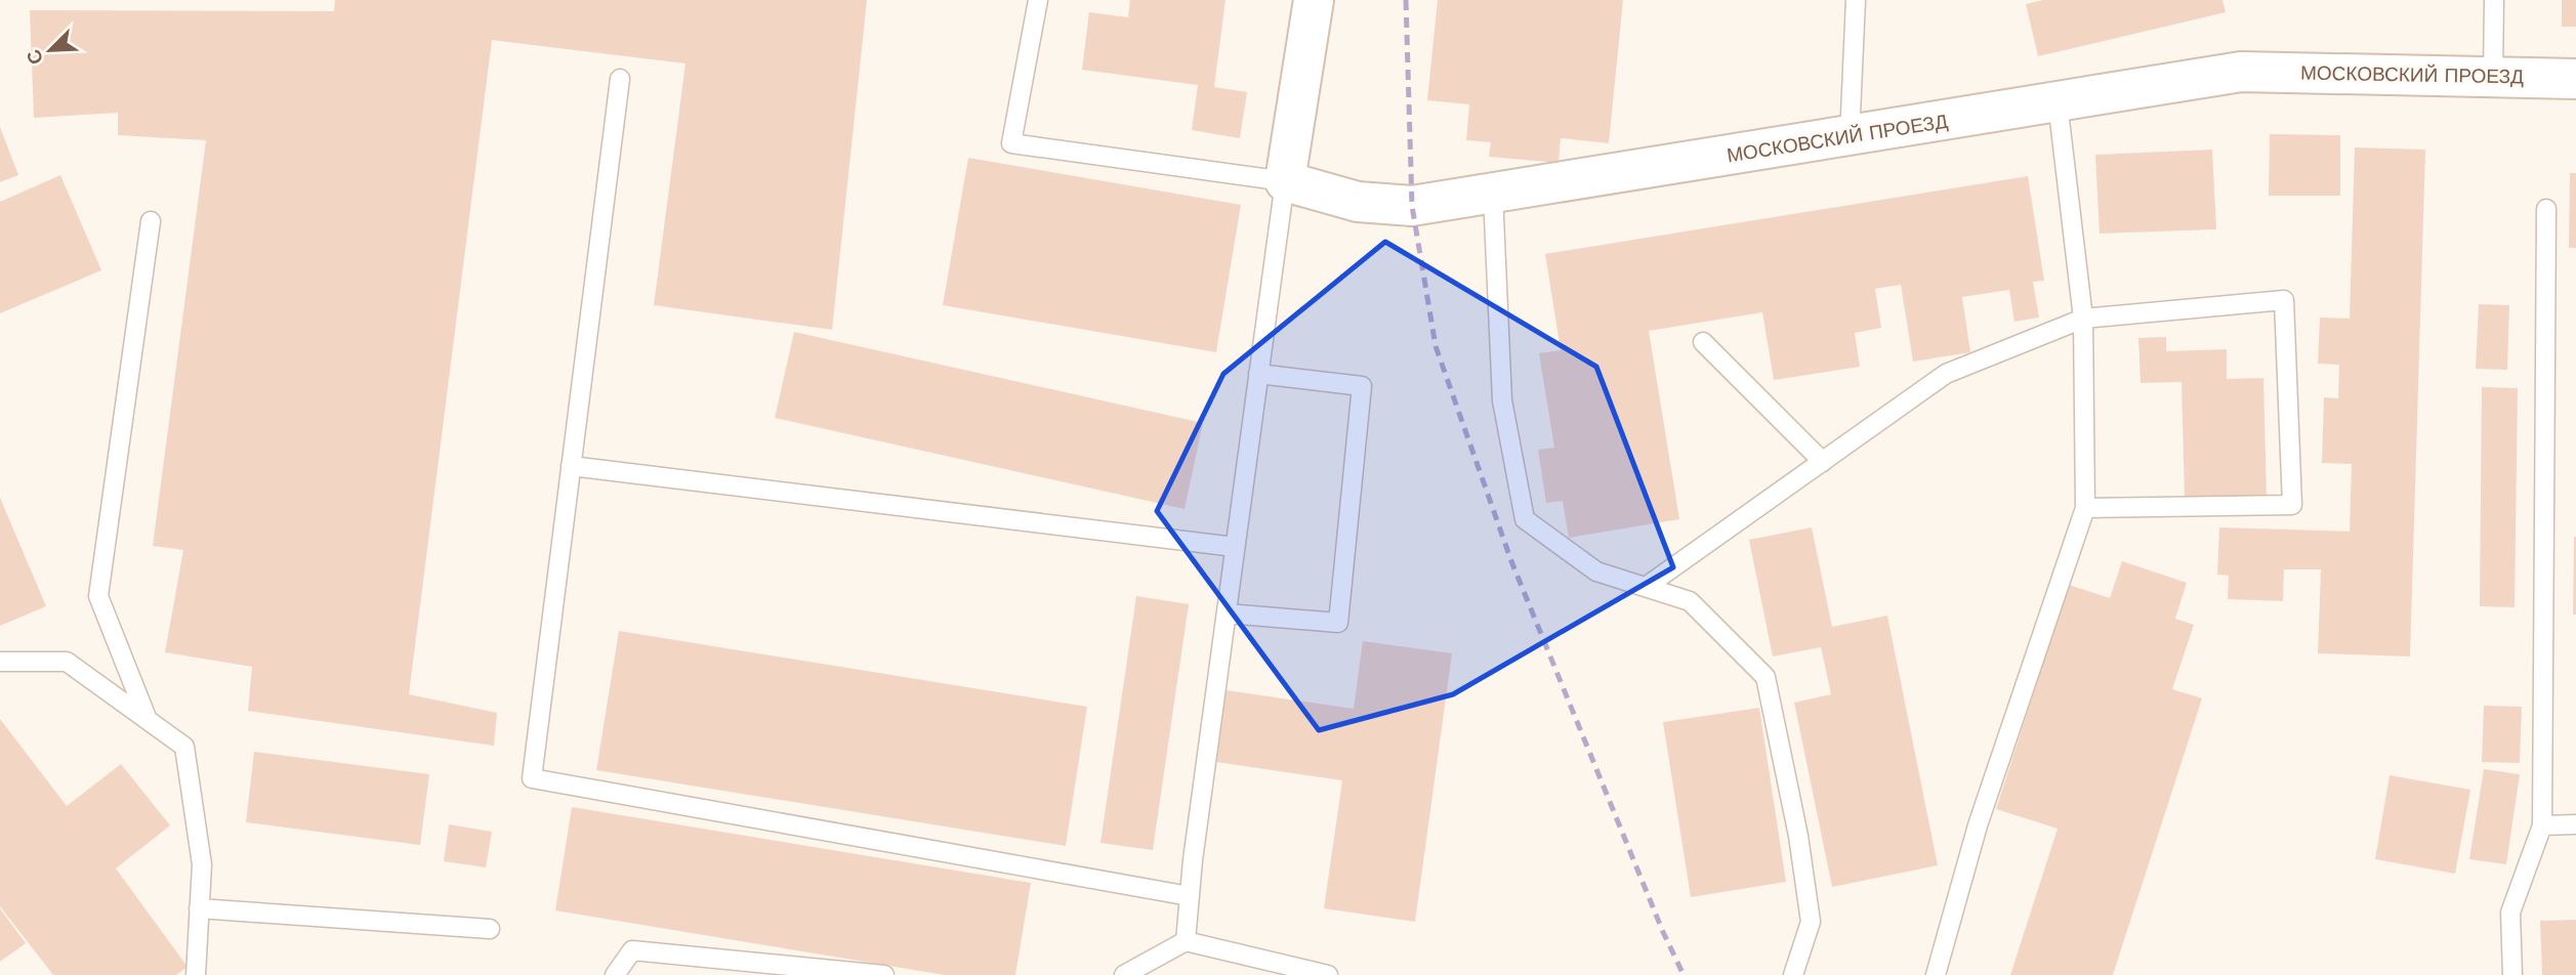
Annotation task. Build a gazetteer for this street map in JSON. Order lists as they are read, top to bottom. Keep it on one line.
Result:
{"streets":{"street":["МОСКОВСКИЙ ПРОЕЗД"]},"north":"bottom left"}
